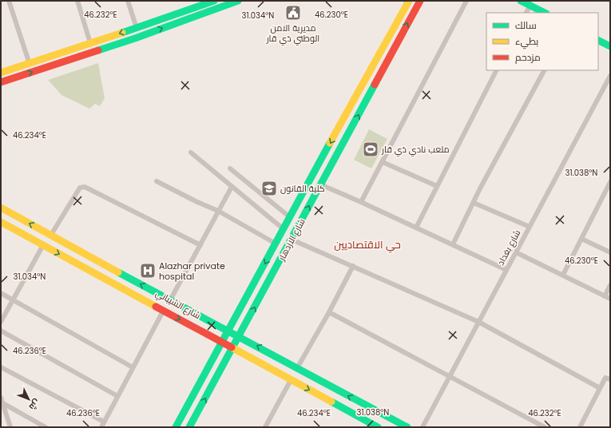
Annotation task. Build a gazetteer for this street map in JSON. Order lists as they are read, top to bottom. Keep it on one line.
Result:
{"streets":{"main road":["شارع الازدهار","شارع الشيباني"],"street":["شارع بغداد"]},"crossings":[["شارع الازدهار","شارع الشيباني"]],"districts":["حي الاقتصاديين"],"places":{"public building":["مديرية الامن الوطني ذي قار"],"sports":["ملعب نادي ذي قار"],"school or university":["كلية القانون"],"hospital":["Alazhar private hospital"]},"legend":["سالك","بطيء","مزدحم"],"north":"bottom right","coordinates":["46.230°E","46.232°E","31.034°N","46.234°E","31.038°N","46.236°E"]}
